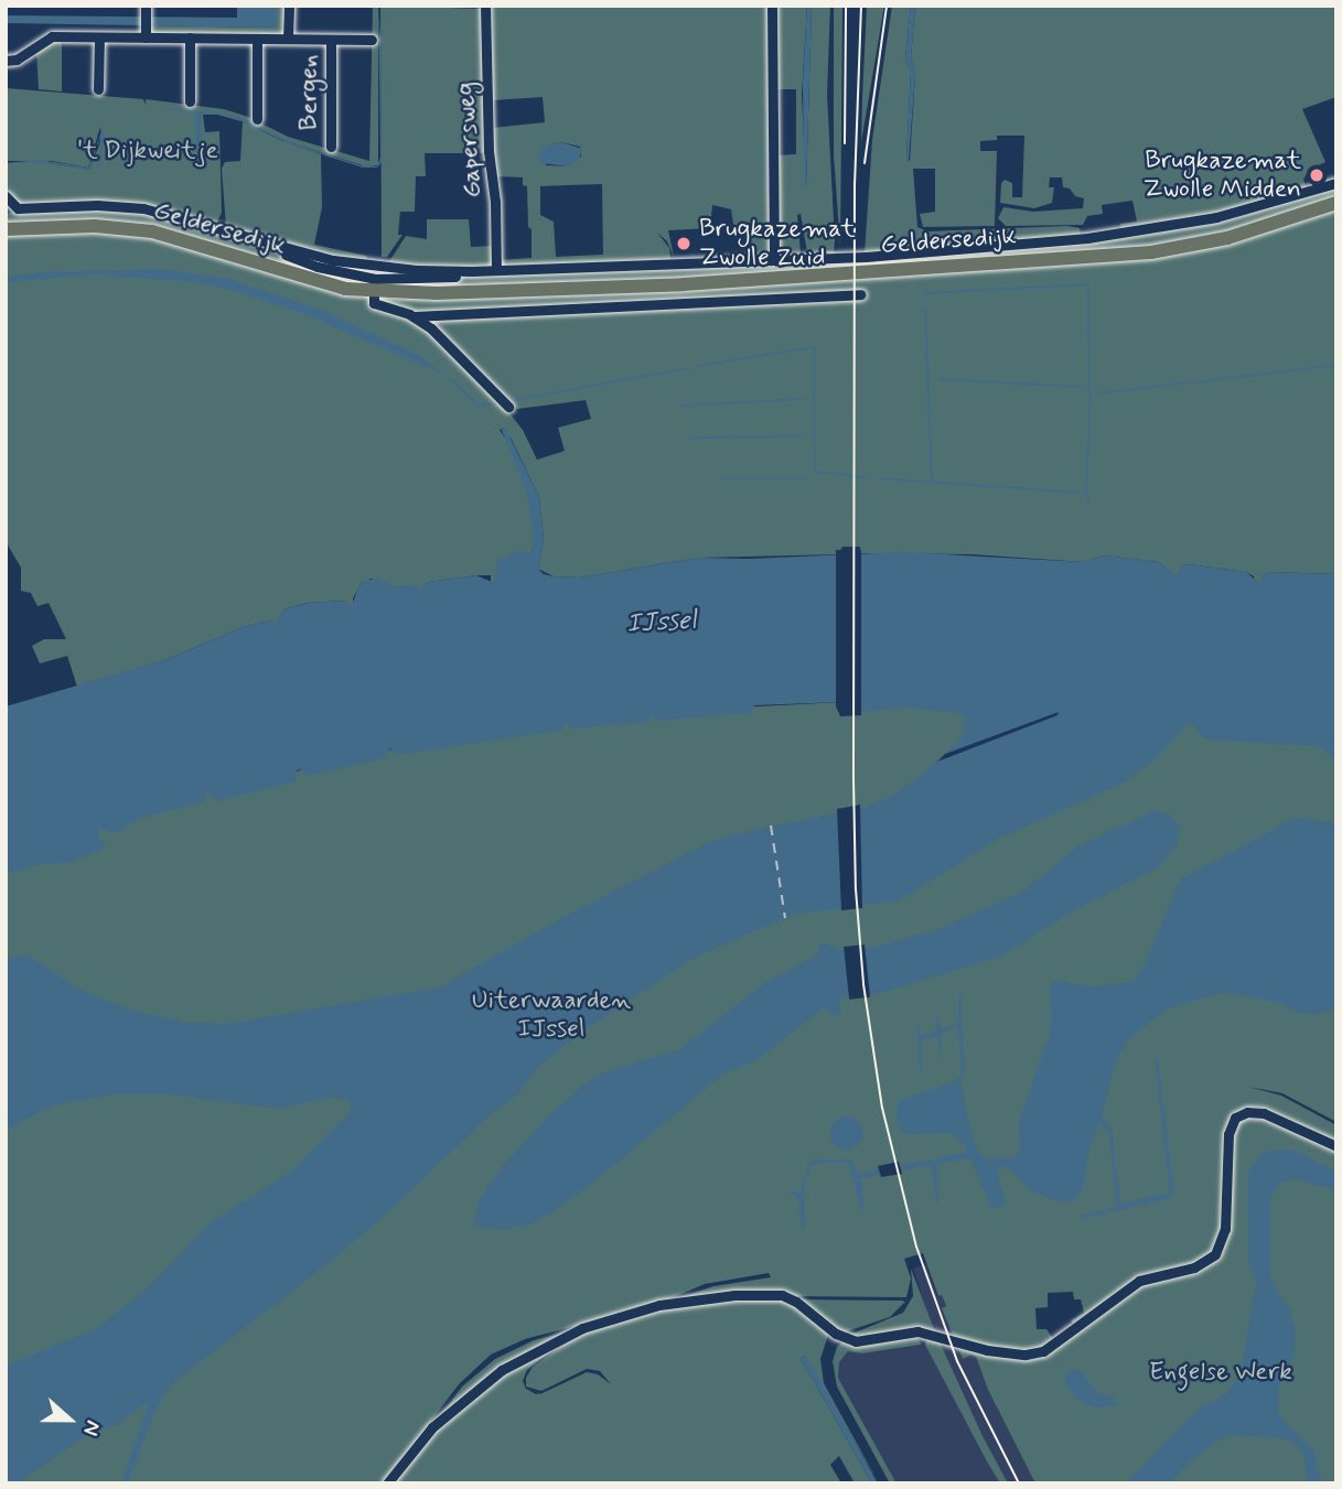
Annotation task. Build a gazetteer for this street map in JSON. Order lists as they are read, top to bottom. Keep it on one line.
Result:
{"streets":{"main road":["Geldersedijk"],"street":["Bergen","Gapersweg"]},"crossings":[["Gapersweg","Geldersedijk"]],"water":["IJssel"],"parks":["'t Dijkweitje","Uiterwaarden IJssel","Engelse Werk"],"places":["Brugkazemat Zwolle Midden","Brugkazemat Zwolle Zuid"],"north":"right"}
